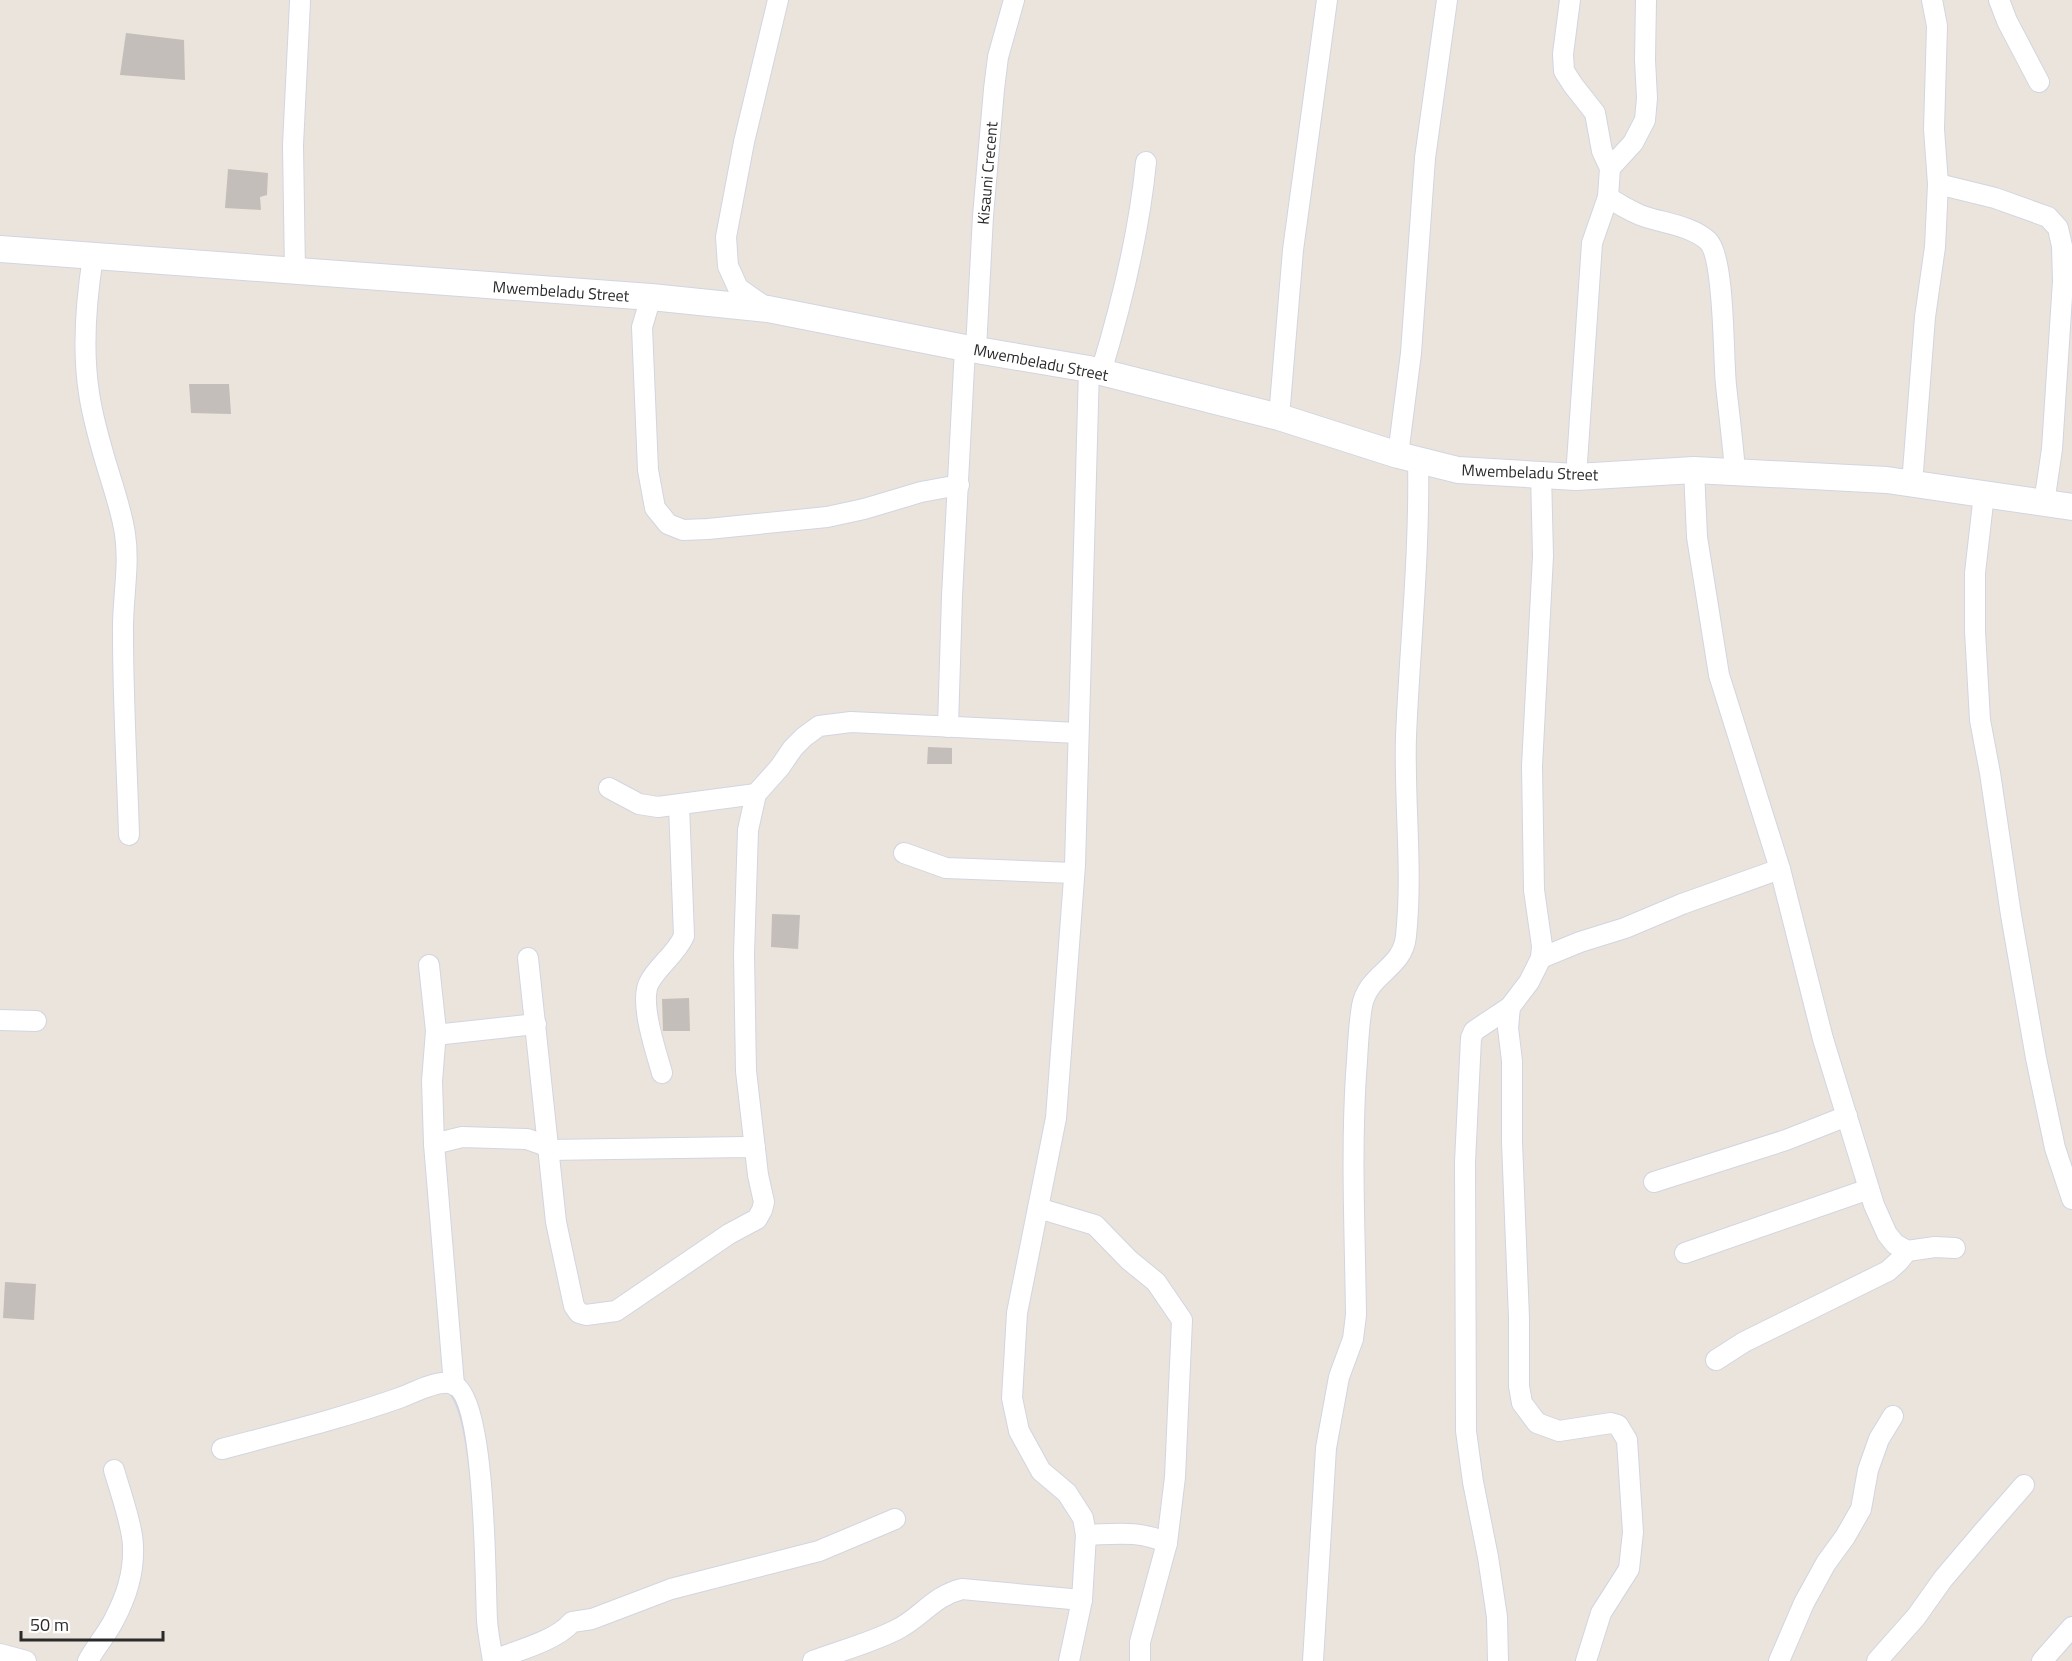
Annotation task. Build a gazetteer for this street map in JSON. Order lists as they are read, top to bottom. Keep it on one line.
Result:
{"streets":{"street":["Kisauni Crecent","Mwembeladu Street"]},"crossings":[["Kisauni Crecent","Mwembeladu Street"]],"scale_bar":"50 m"}
